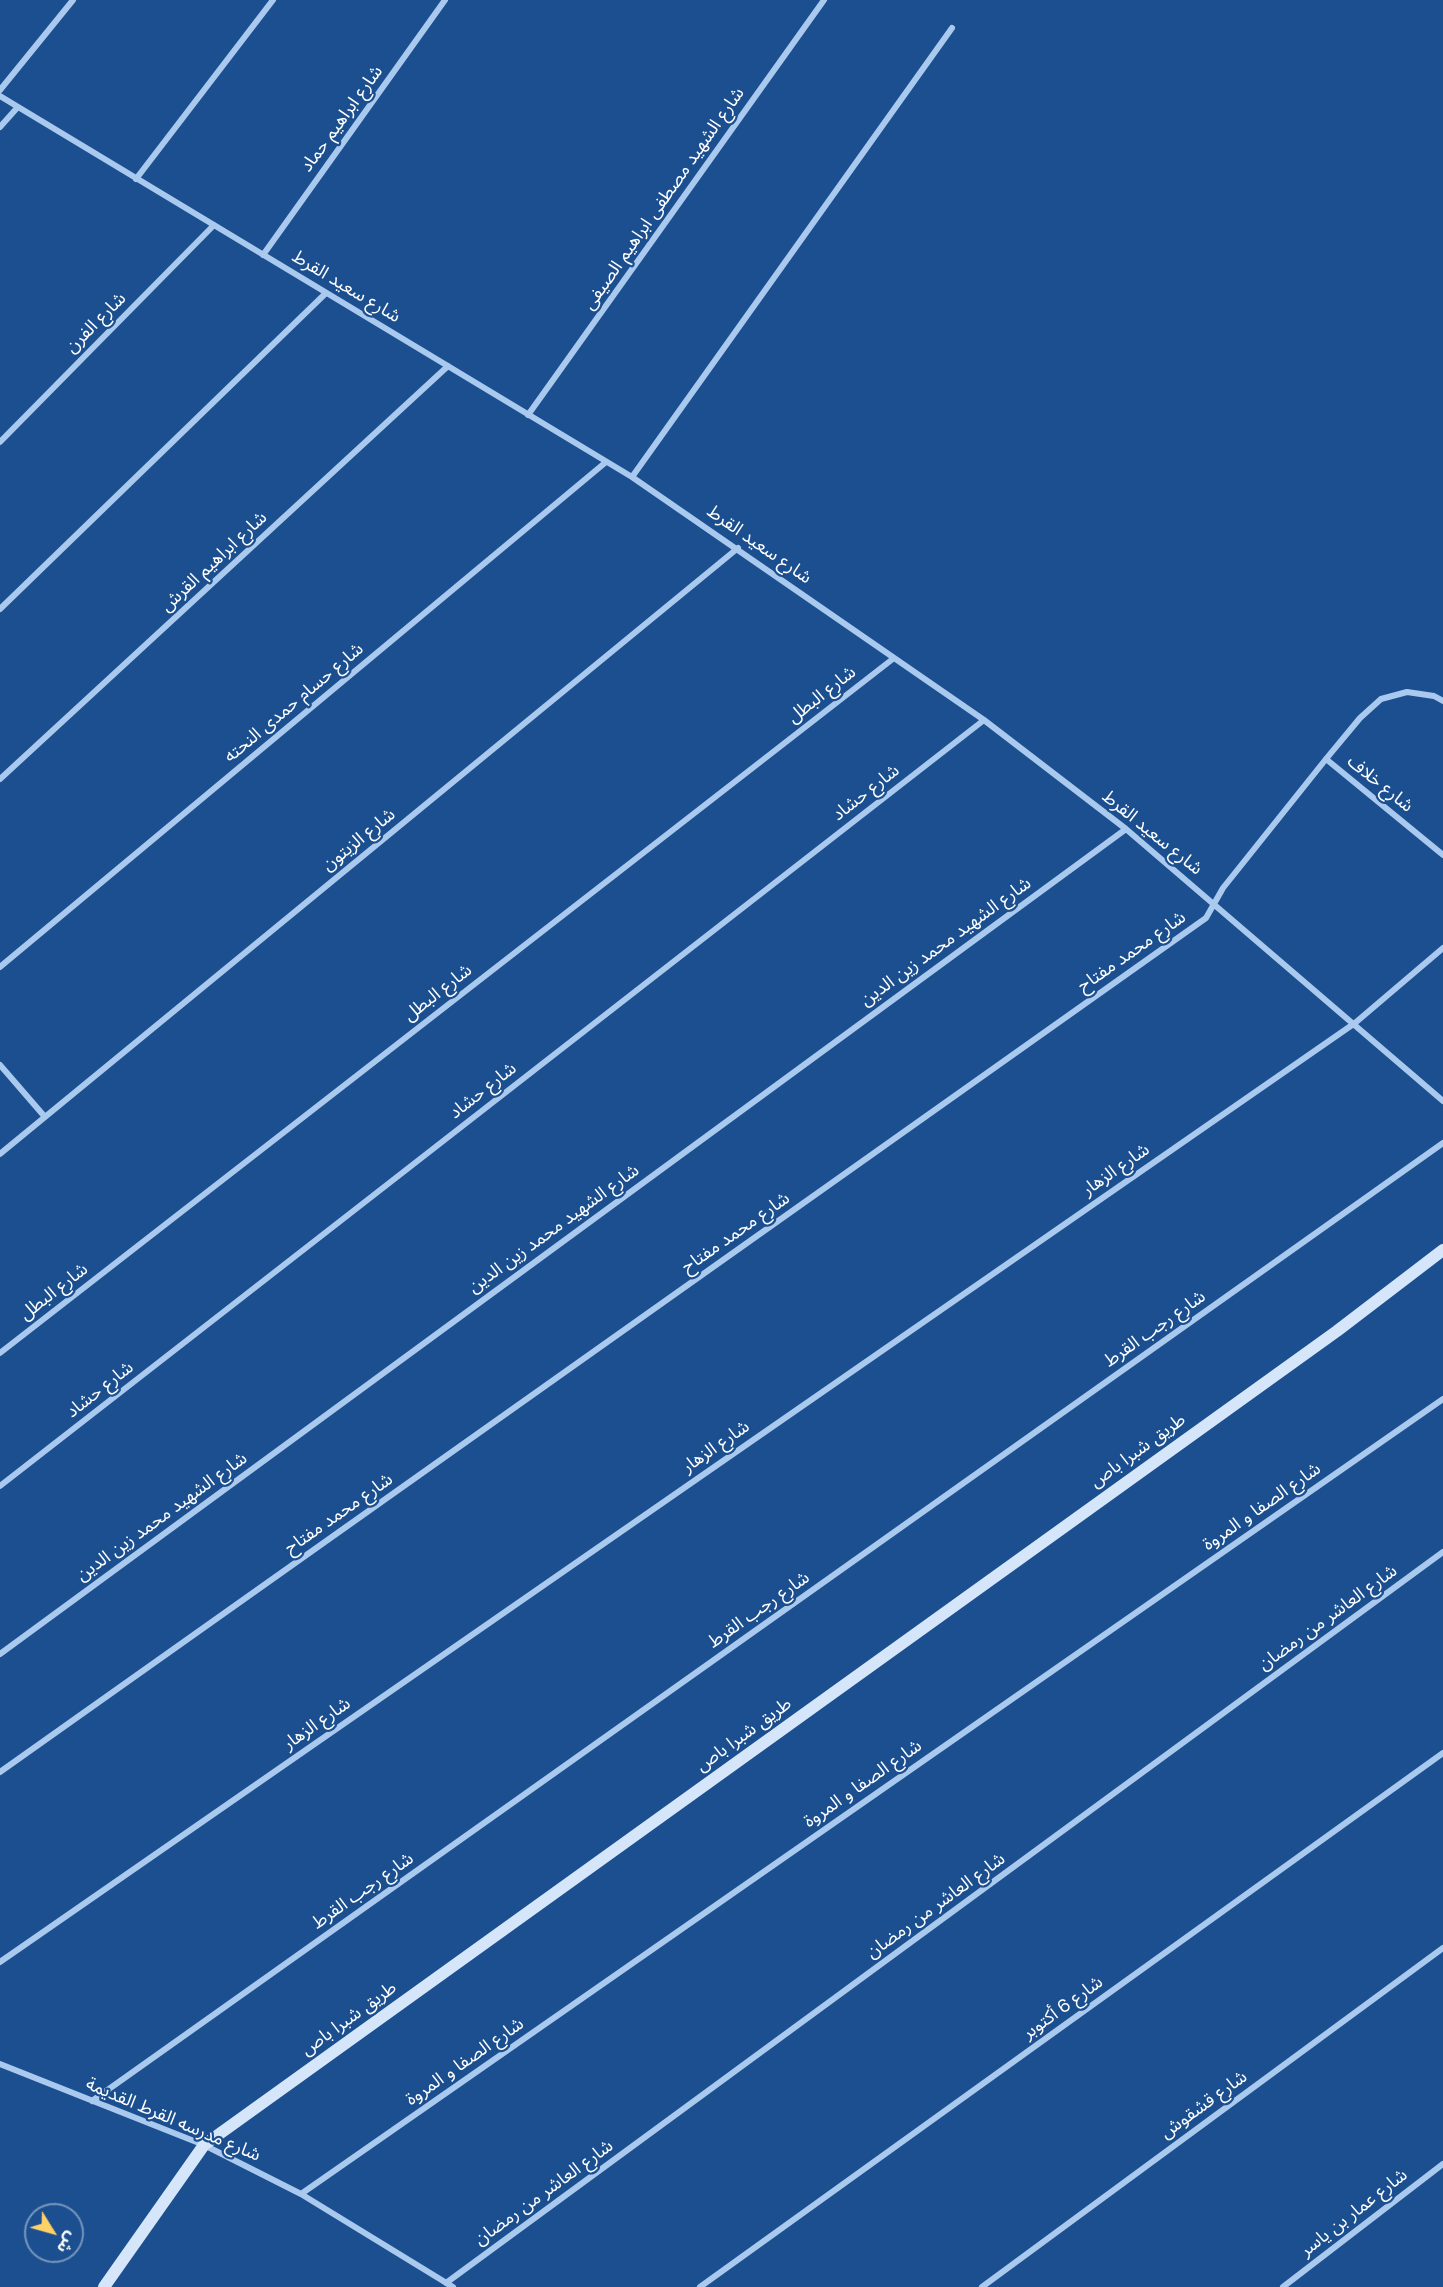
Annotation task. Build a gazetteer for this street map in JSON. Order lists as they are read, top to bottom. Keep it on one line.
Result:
{"streets":{"main road":["طريق شبرا باص"],"street":["شارع ابراهيم حماد","شارع الشهيد مصطفى ابراهيم الصيفى","شارع سعيد القرط","شارع الفرن","شارع ابراهيم القرش","شارع البطل","شارع حسام حمدى النحته","شارع خلاف","شارع حشاد","شارع الزيتون","شارع الشهيد محمد زين الدين","شارع محمد مفتاح","شارع الزهار","شارع رجب القرط","شارع الصفا و المروة","شارع العاشر من رمضان","شارع 6 أكتوبر","شارع قشقوش","شارع مدرسه القرط القديمة","شارع عمار بن ياسر"]},"crossings":[["شارع ابراهيم حماد","شارع سعيد القرط"],["شارع الشهيد مصطفى ابراهيم الصيفى","شارع سعيد القرط"],["شارع سعيد القرط","شارع الفرن"],["شارع سعيد القرط","شارع ابراهيم القرش"],["شارع سعيد القرط","شارع البطل"],["شارع سعيد القرط","شارع حسام حمدى النحته"],["شارع سعيد القرط","شارع حشاد"],["شارع سعيد القرط","شارع الزيتون"],["شارع سعيد القرط","شارع الشهيد محمد زين الدين"],["شارع سعيد القرط","شارع محمد مفتاح"],["شارع سعيد القرط","شارع الزهار"],["شارع خلاف","شارع محمد مفتاح"],["شارع رجب القرط","شارع مدرسه القرط القديمة"],["طريق شبرا باص","شارع مدرسه القرط القديمة"],["شارع الصفا و المروة","شارع مدرسه القرط القديمة"],["شارع العاشر من رمضان","شارع مدرسه القرط القديمة"]],"north":"bottom right"}
